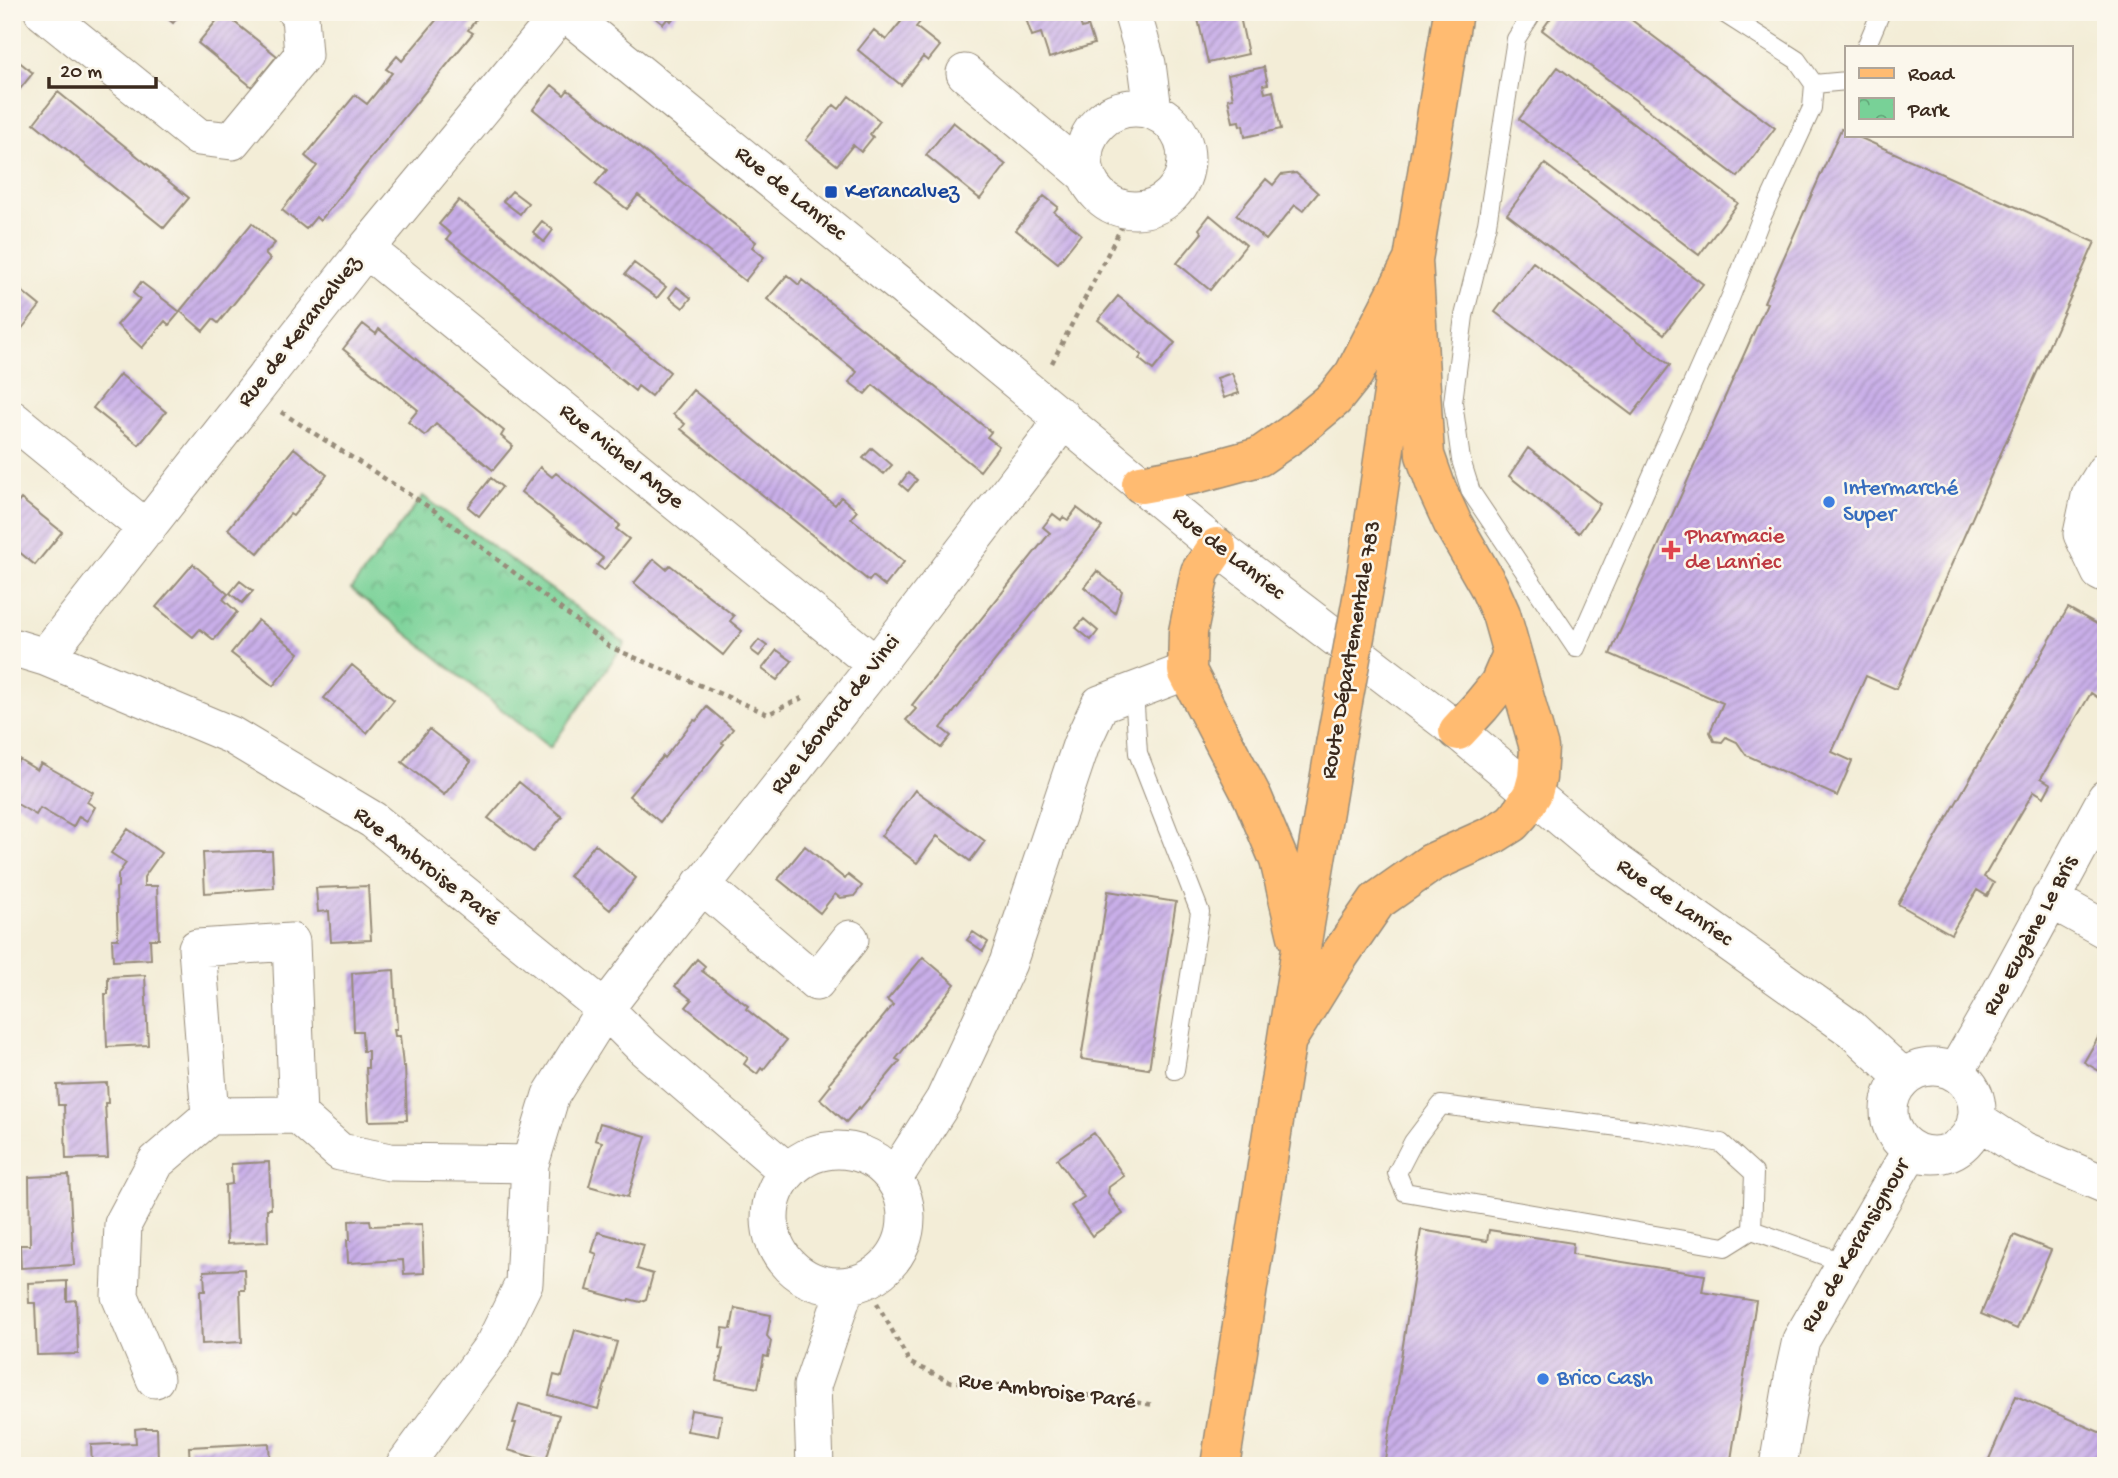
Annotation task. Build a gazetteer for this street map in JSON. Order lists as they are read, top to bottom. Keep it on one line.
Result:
{"streets":{"main road":["Route Départementale 783"],"street":["Rue de Lanriec","Rue de Kerancalvez","Rue Michel Ange","Rue Léonard de Vinci","Rue Ambroise Paré","Rue Eugène Le Bris","Rue de Keransignour"]},"crossings":[["Rue de Lanriec","Rue de Kerancalvez"],["Rue de Lanriec","Rue Léonard de Vinci"],["Rue de Lanriec","Rue Eugène Le Bris"],["Rue de Lanriec","Rue de Keransignour"],["Rue de Kerancalvez","Rue Michel Ange"],["Rue de Kerancalvez","Rue Ambroise Paré"],["Rue Michel Ange","Rue Léonard de Vinci"],["Rue Léonard de Vinci","Rue Ambroise Paré"],["Rue Eugène Le Bris","Rue de Keransignour"]],"places":{"transit":["Kerancalvez"],"other":["Intermarché Super","Brico Cash"],"health":["Pharmacie de Lanriec"]},"legend":["Road","Park"],"scale_bar":"20 m"}
